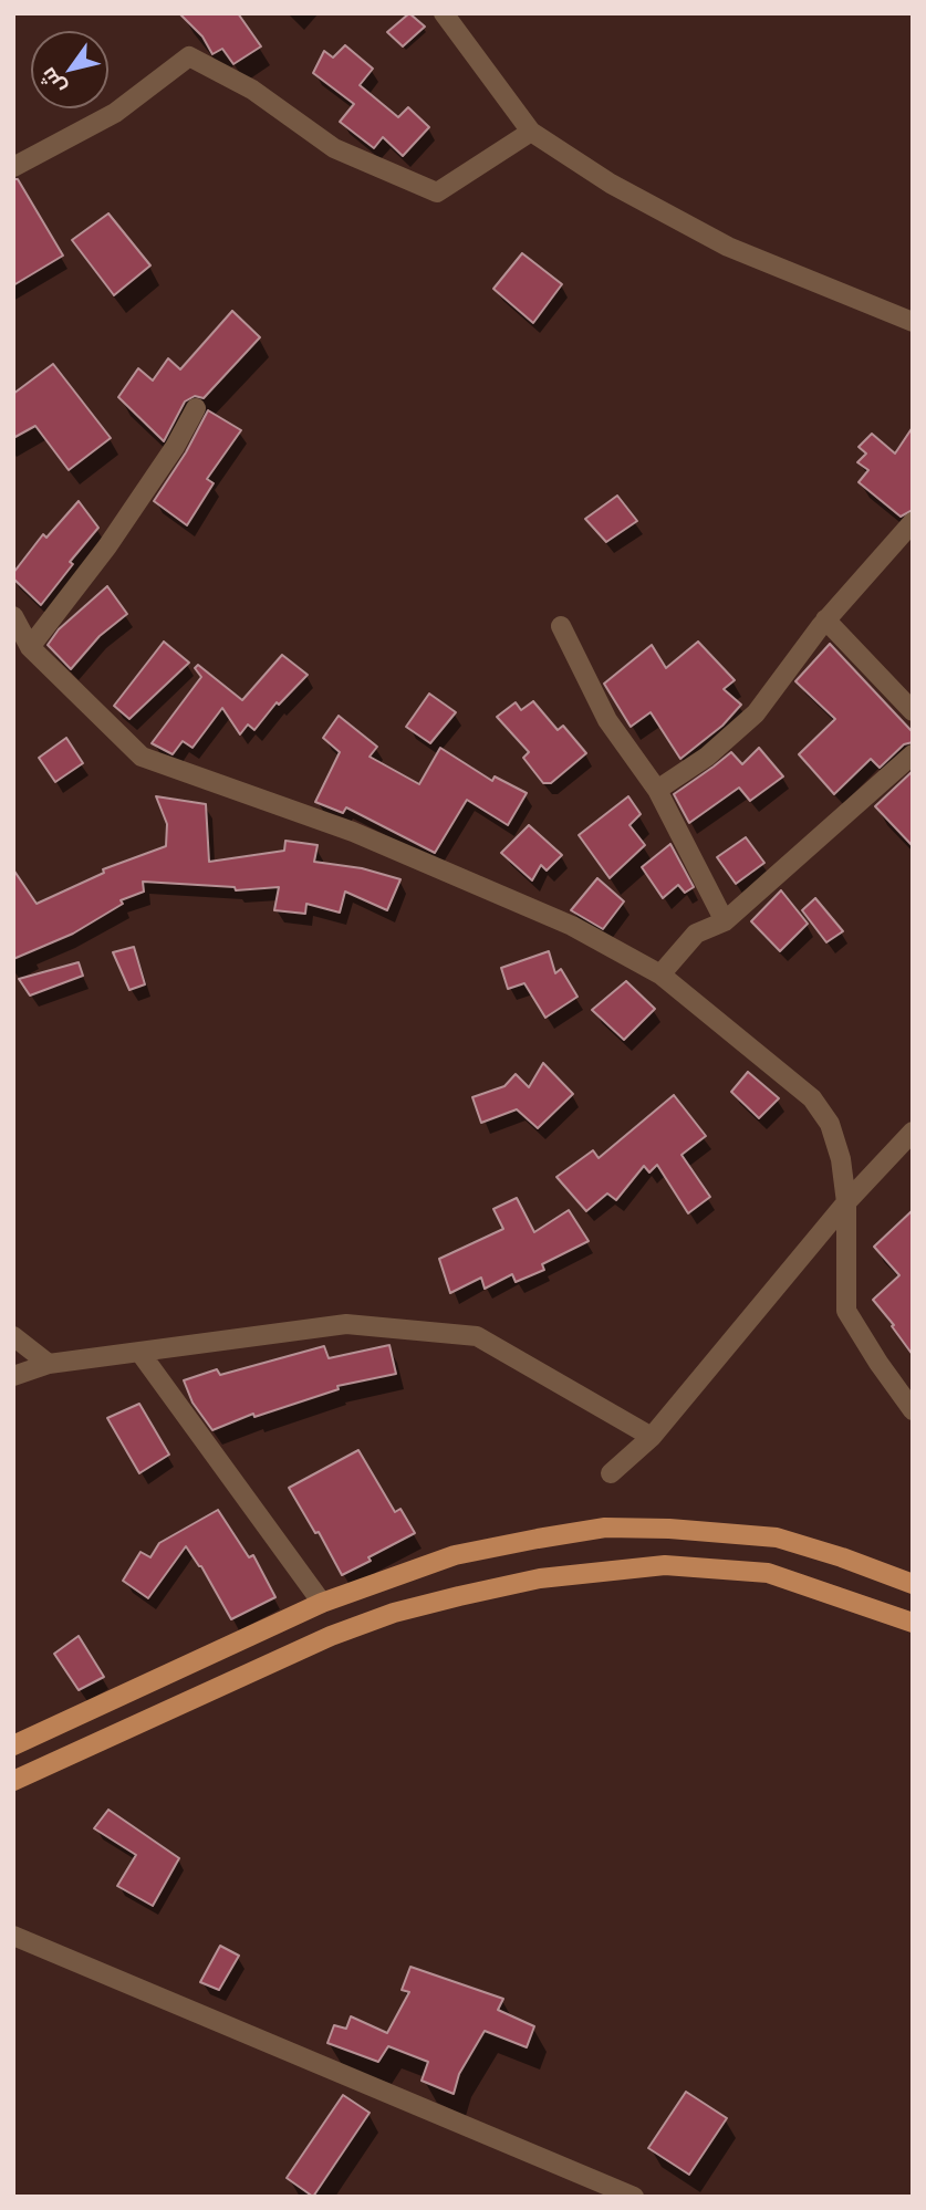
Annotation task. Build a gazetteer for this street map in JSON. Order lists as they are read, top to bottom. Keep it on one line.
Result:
{"north":"bottom left"}
